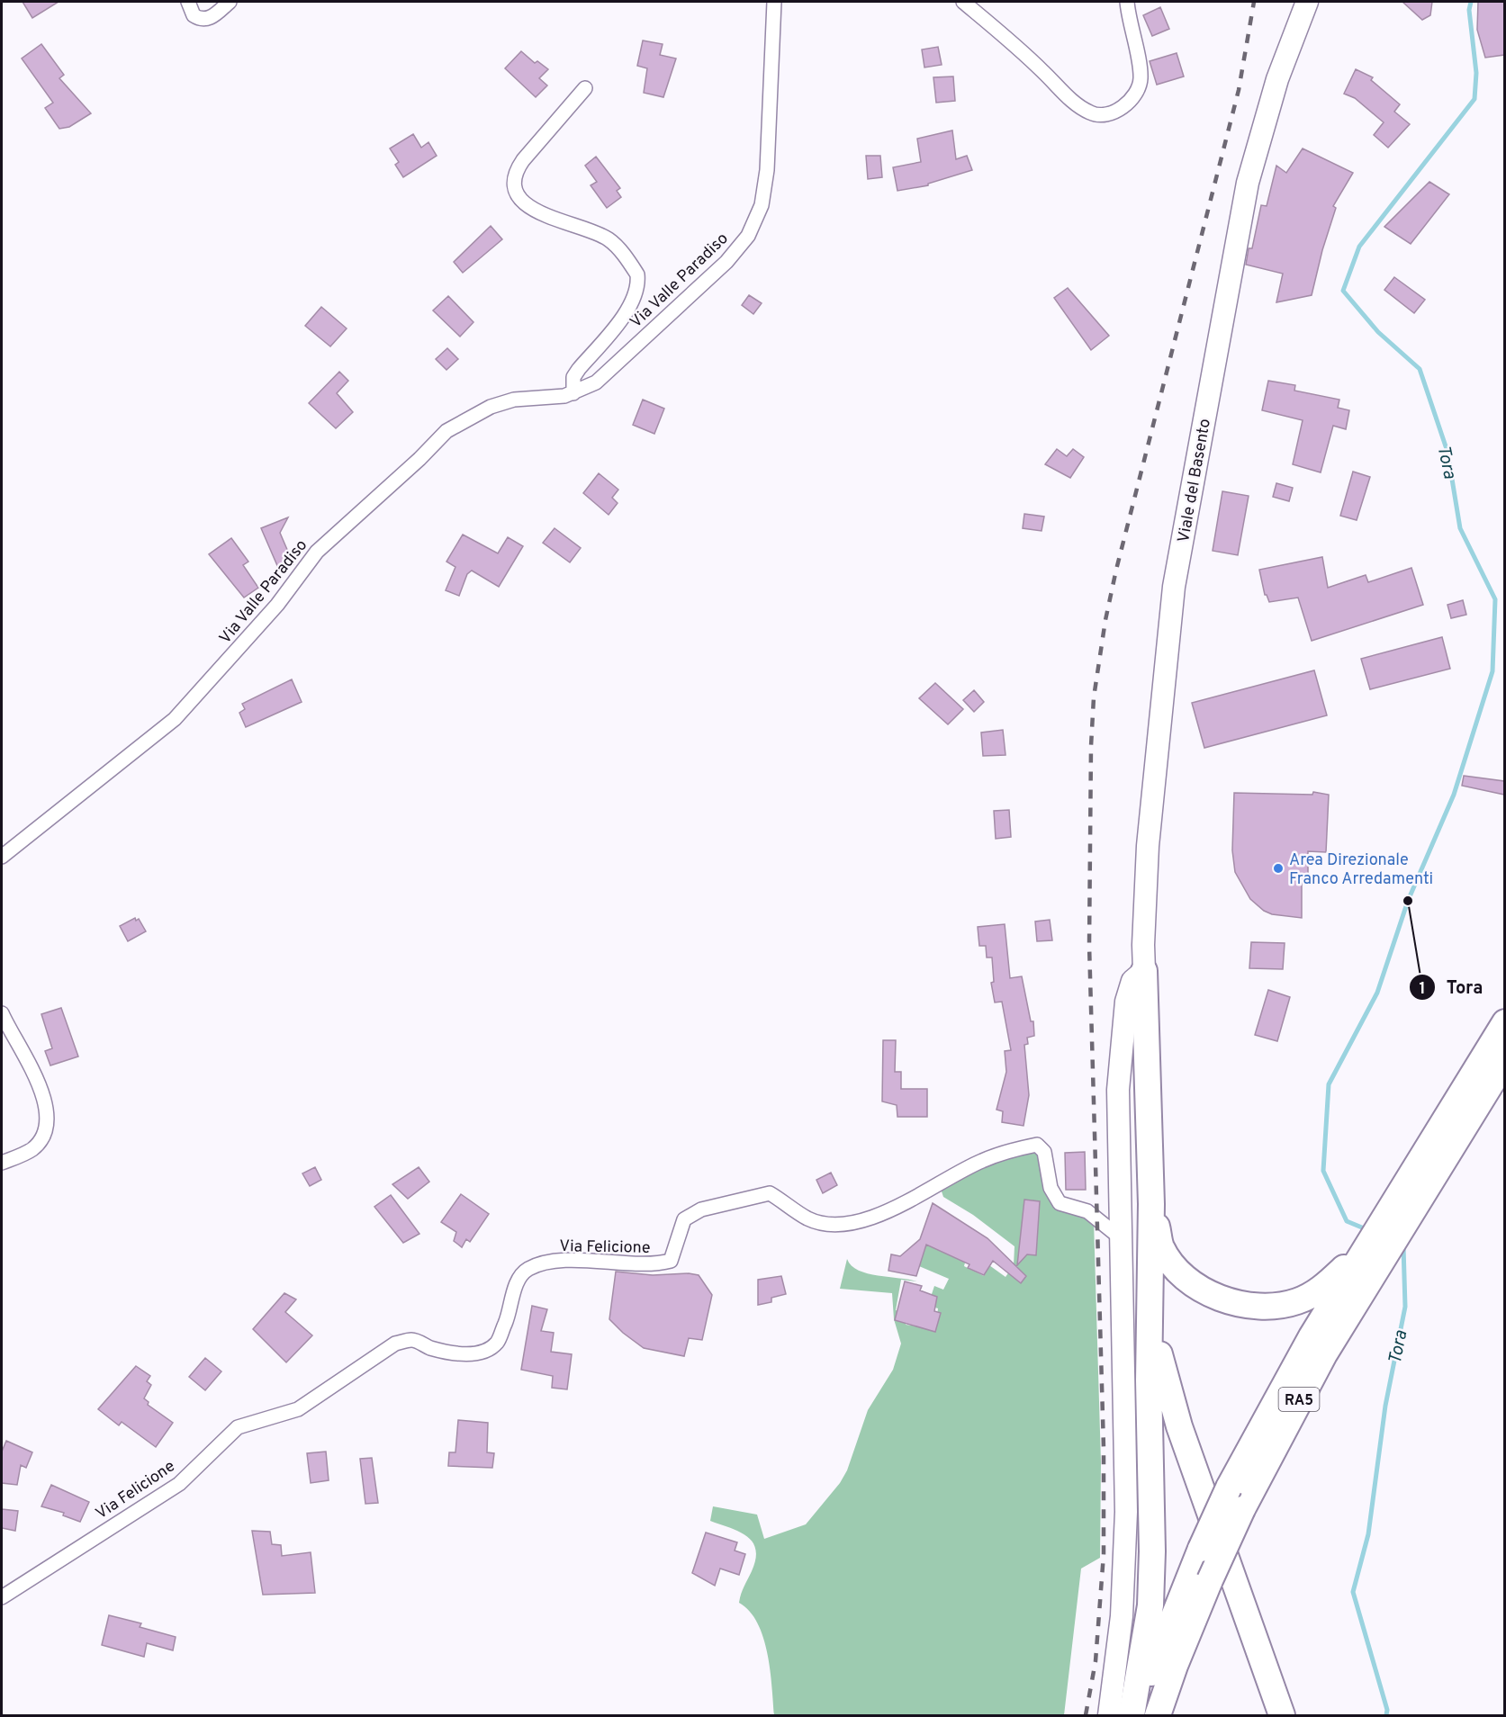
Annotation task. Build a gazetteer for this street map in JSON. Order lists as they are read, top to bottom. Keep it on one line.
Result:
{"streets":{"highway":["RA5"],"main road":["Viale del Basento"],"street":["Via Valle Paradiso","Via Felicione"]},"water":["Tora"],"places":["Area Direzionale Franco Arredamenti","Tora"]}
